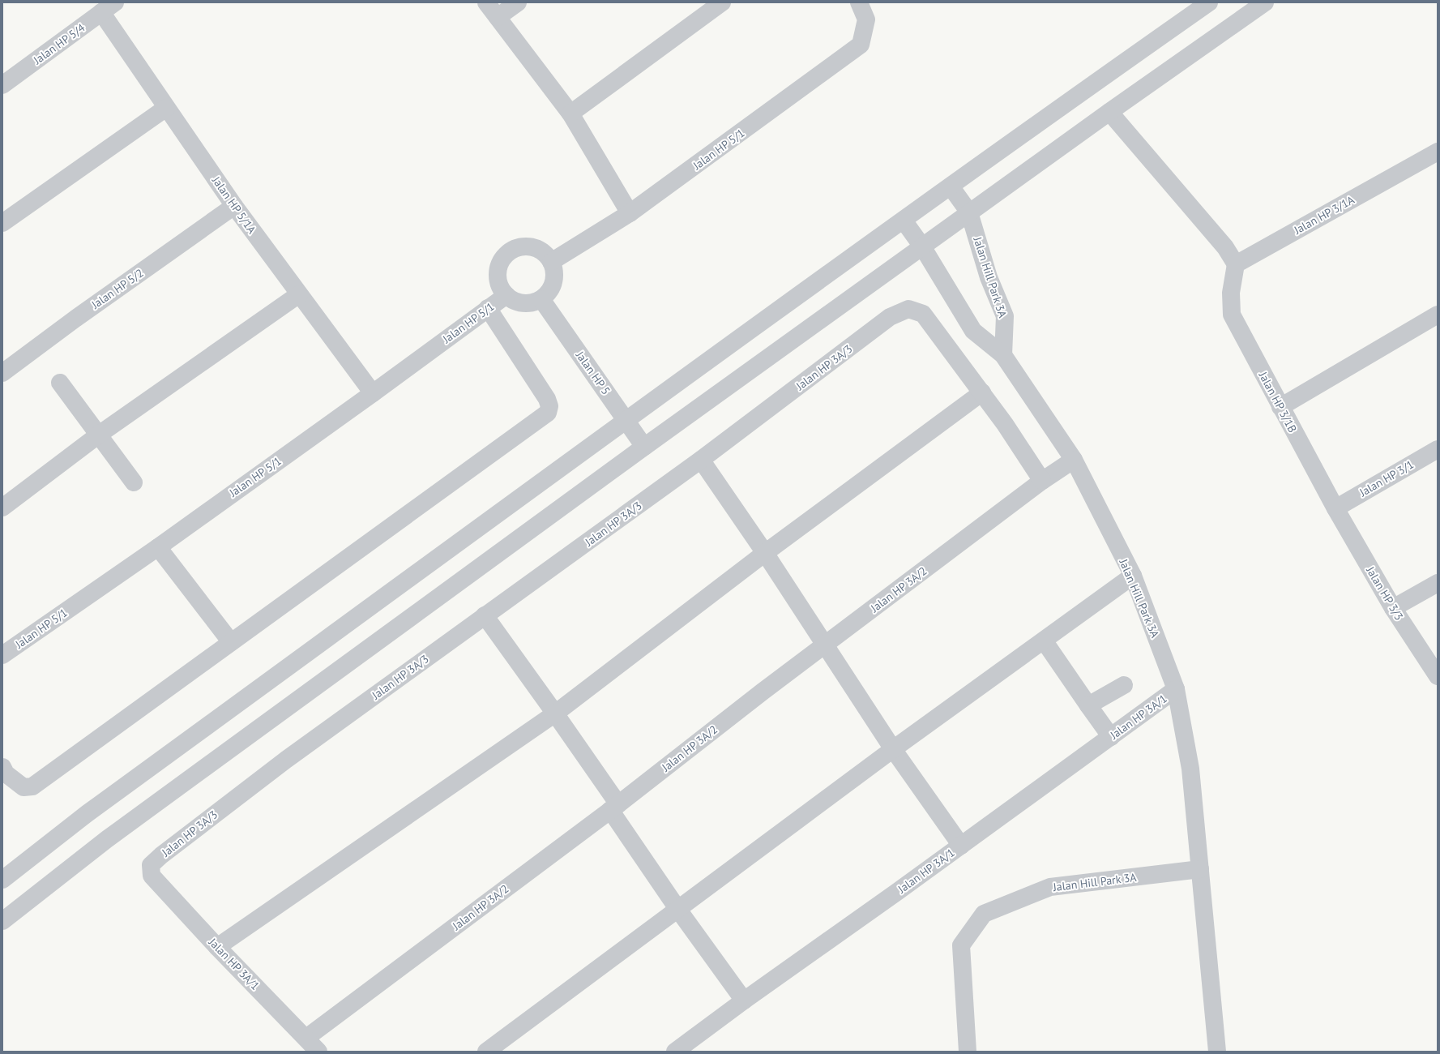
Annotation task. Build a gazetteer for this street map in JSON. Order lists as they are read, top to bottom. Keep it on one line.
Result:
{"streets":{"street":["Jalan HP 5/4","Jalan HP 5/1","Jalan HP 5/1A","Jalan HP 3/1A","Jalan Hill Park 3A","Jalan HP 5/2","Jalan HP 3A/3","Jalan HP 5","Jalan HP 3/1B","Jalan HP 3/1","Jalan HP 3A/2","Jalan HP 3/3","Jalan HP 3A/1"]},"crossings":[["Jalan HP 5/4","Jalan HP 5/1A"],["Jalan HP 5/1","Jalan HP 5/1A"],["Jalan HP 5/1","Jalan HP 5"],["Jalan HP 5/1A","Jalan HP 5/2"],["Jalan HP 3/1A","Jalan HP 3/1B"],["Jalan Hill Park 3A","Jalan HP 3A/2"],["Jalan Hill Park 3A","Jalan HP 3A/1"],["Jalan HP 3A/3","Jalan HP 3A/2"],["Jalan HP 3A/3","Jalan HP 3A/1"],["Jalan HP 3/1B","Jalan HP 3/1"],["Jalan HP 3/1B","Jalan HP 3/3"],["Jalan HP 3/1","Jalan HP 3/3"],["Jalan HP 3A/2","Jalan HP 3A/1"]]}
